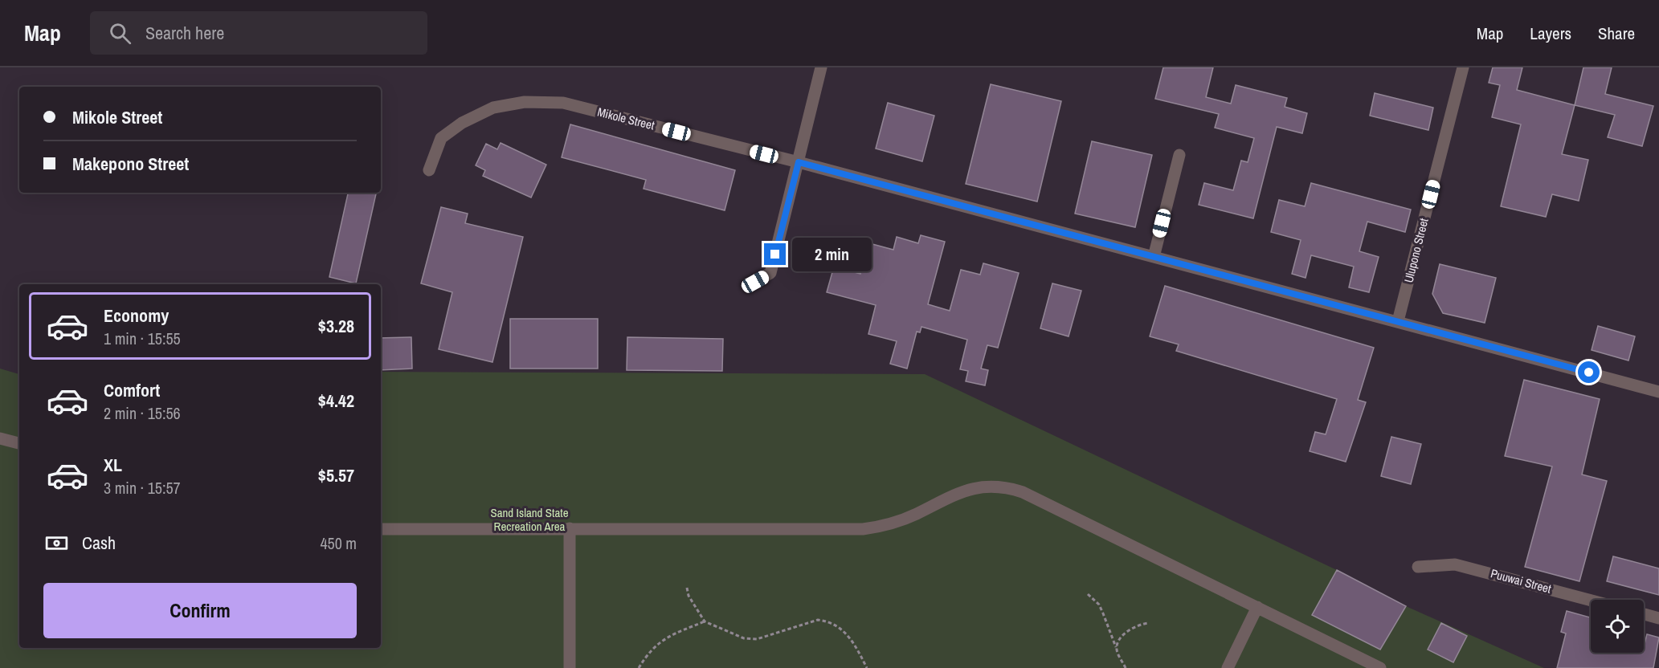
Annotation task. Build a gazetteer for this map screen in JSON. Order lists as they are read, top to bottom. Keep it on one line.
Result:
{"streets":{"street":["Mikole Street","Ulupono Street","Puuwai Street"]},"crossings":[["Mikole Street","Ulupono Street"]],"parks":["Sand Island State Recreation Area"],"page":{"header":"Map","search":"Search here","nav":["Map","Layers","Share"],"banner":["Mikole Street","Makepono Street"],"bubble":"2 min","list":[{"name":"Economy","note":"1 min · 15:55","value":"$3.28"},{"name":"Comfort","note":"2 min · 15:56","value":"$4.42"},{"name":"XL","note":"3 min · 15:57","value":"$5.57"}],"pay":["Cash","450 m"],"buttons":"Confirm"}}
